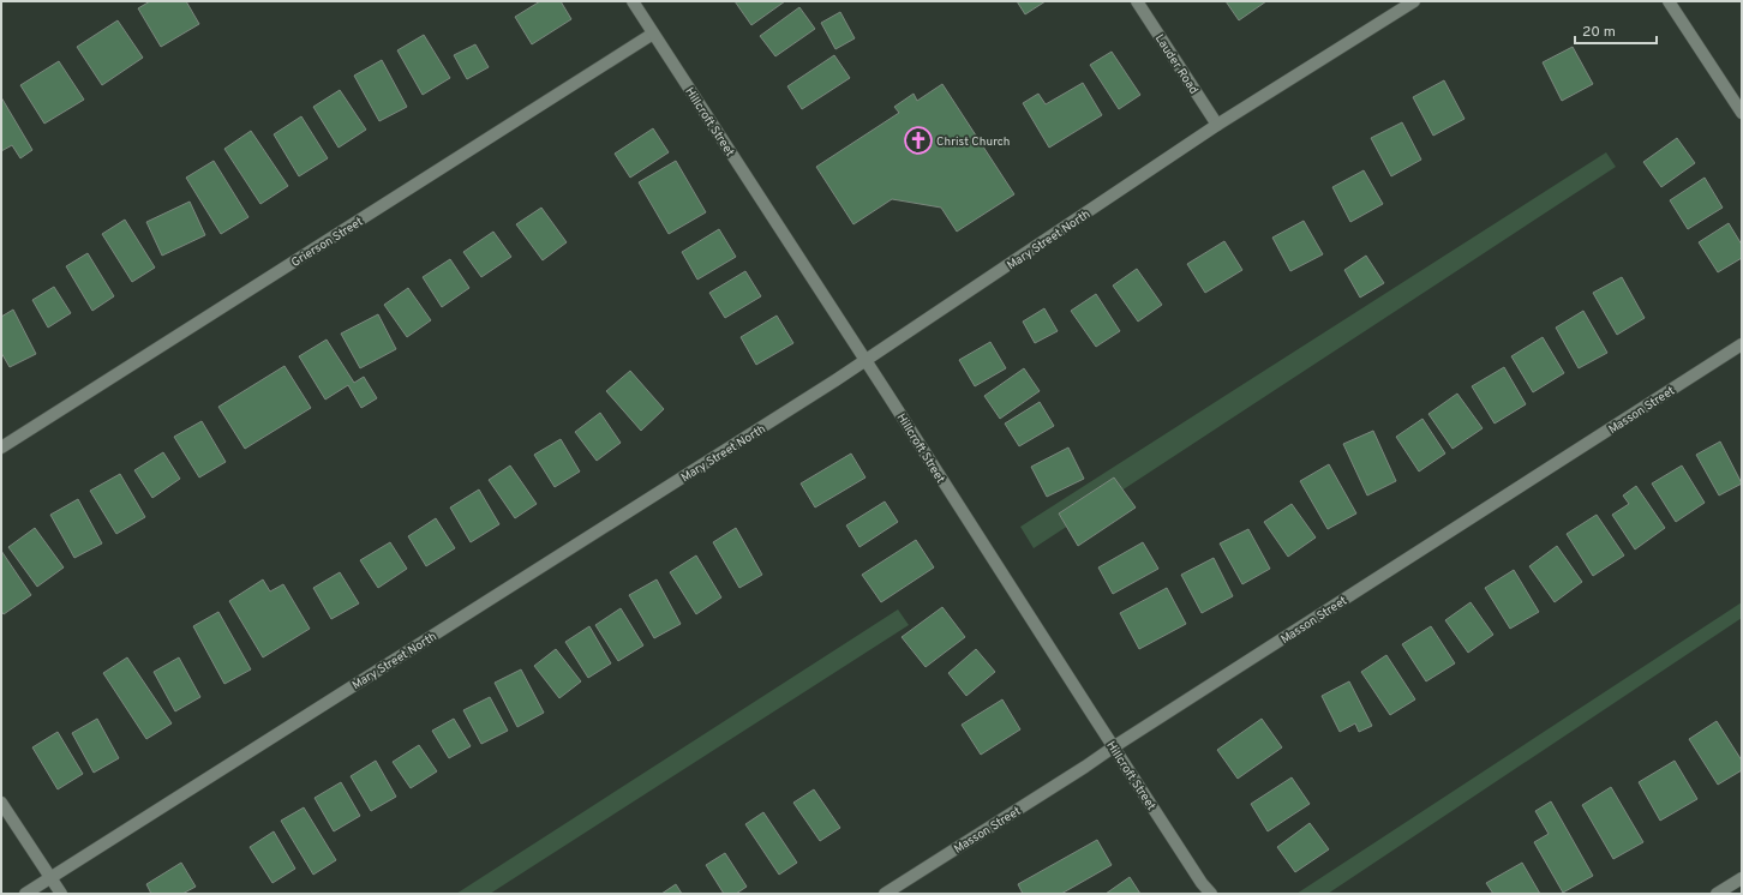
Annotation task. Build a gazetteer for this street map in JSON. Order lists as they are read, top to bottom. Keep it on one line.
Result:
{"streets":{"street":["Lauder Road","Hillcroft Street","Mary Street North","Grierson Street","Masson Street"]},"crossings":[["Lauder Road","Mary Street North"],["Hillcroft Street","Mary Street North"],["Hillcroft Street","Grierson Street"],["Hillcroft Street","Masson Street"]],"places":{"church":["Christ Church"]},"scale_bar":"20 m"}
